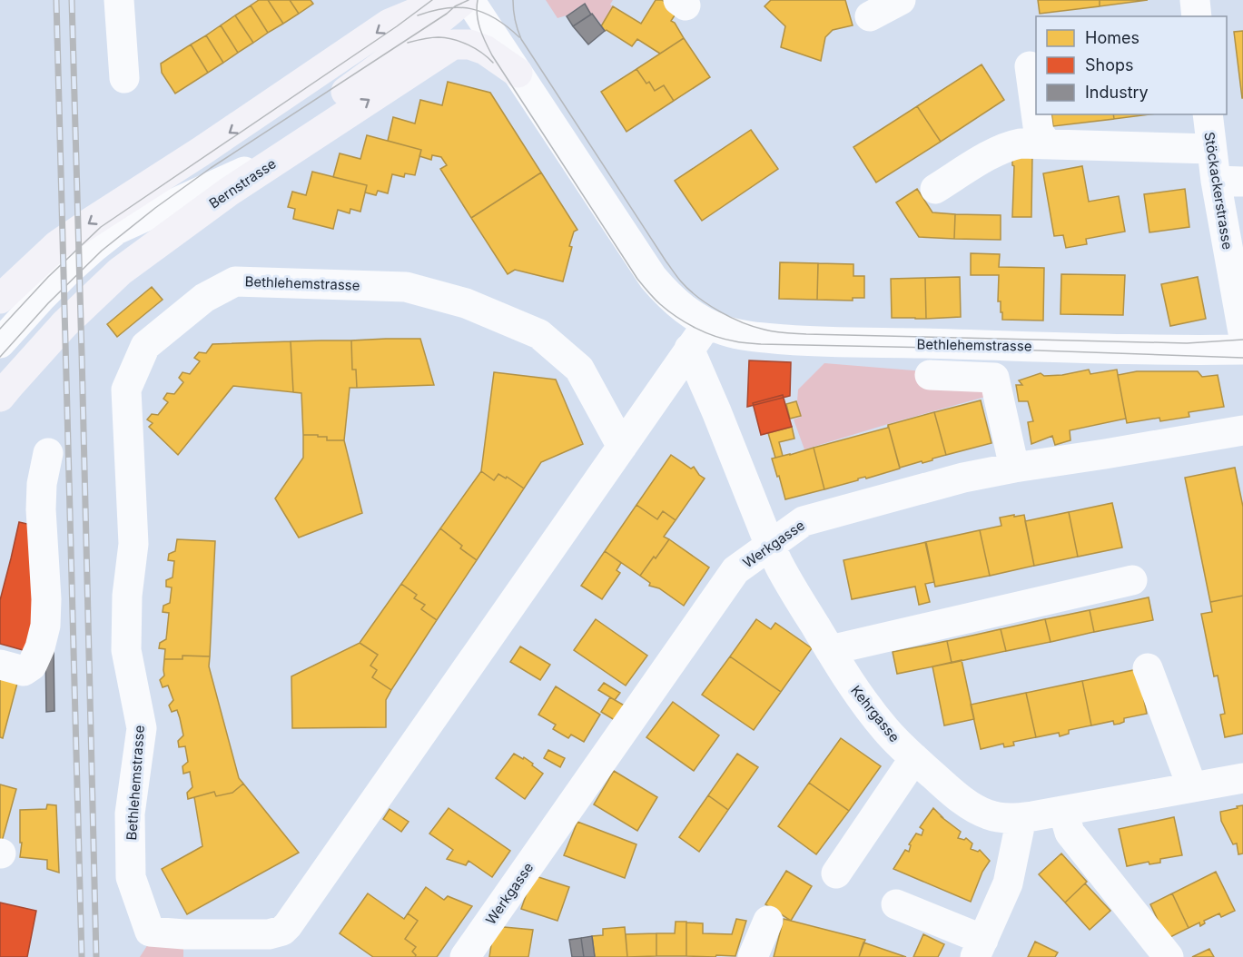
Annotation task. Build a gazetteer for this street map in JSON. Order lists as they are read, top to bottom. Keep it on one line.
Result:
{"streets":{"main road":["Bernstrasse"],"street":["Stöckackerstrasse","Bethlehemstrasse","Werkgasse","Kehrgasse"]},"crossings":[["Bernstrasse","Bethlehemstrasse"],["Bethlehemstrasse","Kehrgasse"],["Werkgasse","Kehrgasse"]],"legend":["Homes","Shops","Industry"]}
